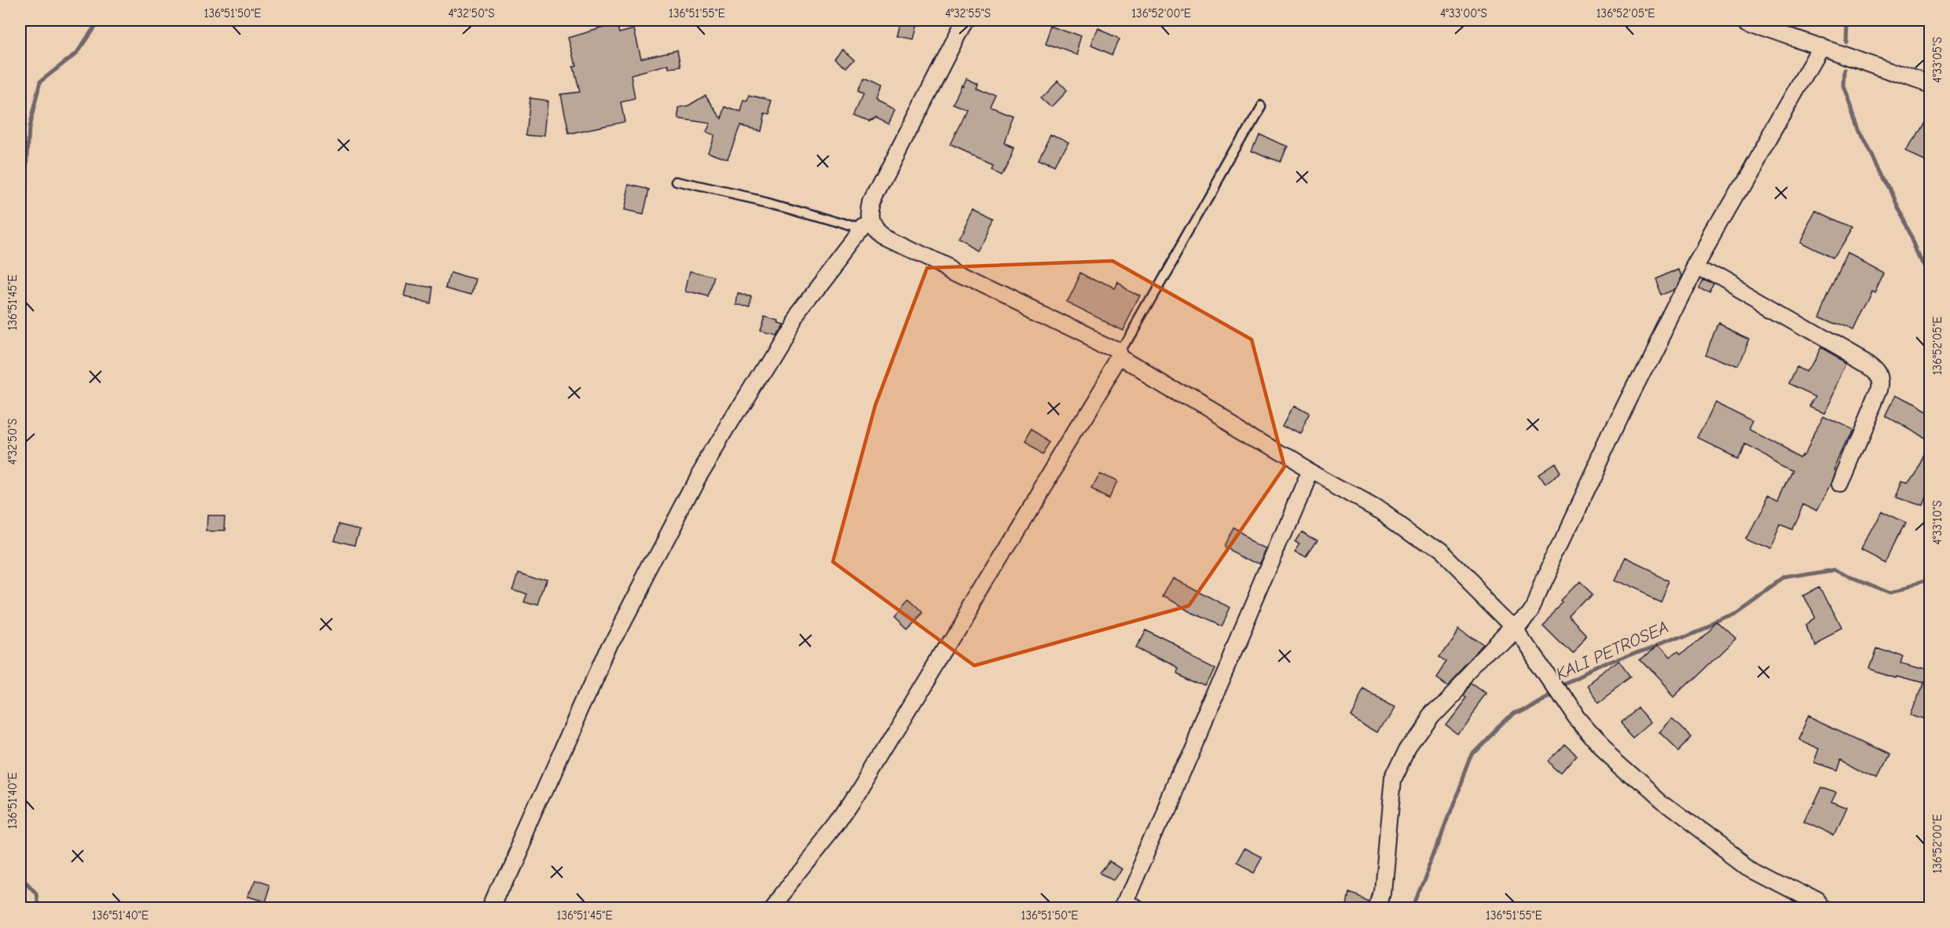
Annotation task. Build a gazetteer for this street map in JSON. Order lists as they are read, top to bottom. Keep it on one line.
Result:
{"water":["KALI PETROSEA"],"coordinates":["136°51'50\"E","4°32'50\"S","136°51'55\"E","4°32'55\"S","136°52'00\"E","4°33'00\"S","136°52'05\"E","4°33'05\"S","136°51'45\"E","4°33'10\"S","136°51'40\"E"]}
